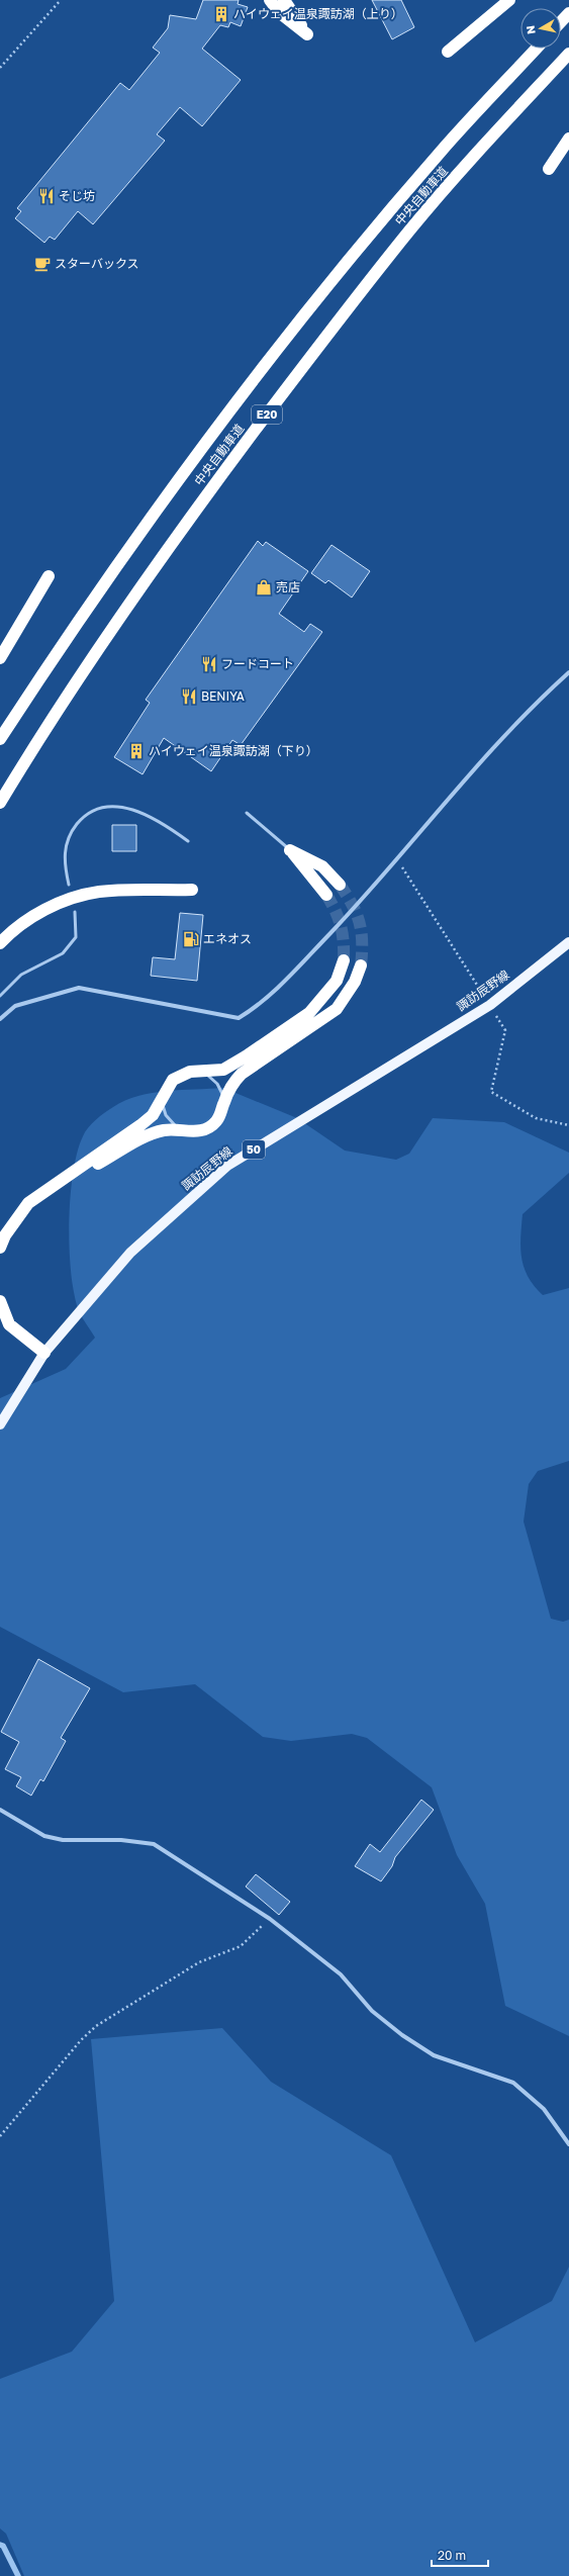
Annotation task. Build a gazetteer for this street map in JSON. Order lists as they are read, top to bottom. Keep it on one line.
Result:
{"streets":{"highway":["中央自動車道","E20"],"main road":["諏訪辰野線","50"]},"places":{"building":["ハイウェイ温泉諏訪湖（上り）","ハイウェイ温泉諏訪湖（下り）"],"restaurant":["そじ坊","フードコート","BENIYA"],"cafe":["スターバックス"],"shop":["売店"],"fuel station":["エネオス"]},"scale_bar":"20 m","north":"left"}
